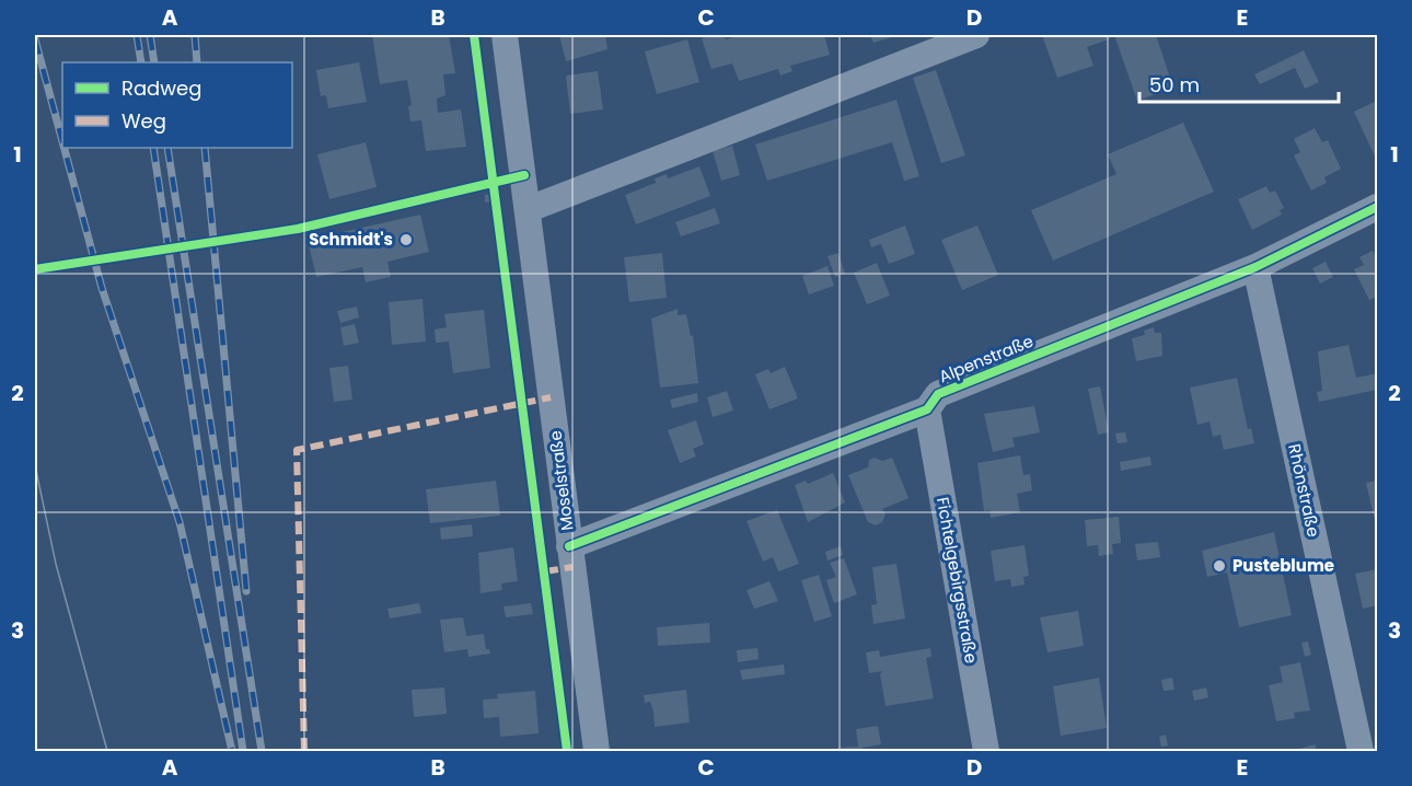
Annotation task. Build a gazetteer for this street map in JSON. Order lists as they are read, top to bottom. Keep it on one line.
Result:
{"streets":{"street":["Alpenstraße","Moselstraße","Rhönstraße","Fichtelgebirgsstraße"]},"crossings":[["Alpenstraße","Moselstraße"],["Alpenstraße","Rhönstraße"],["Alpenstraße","Fichtelgebirgsstraße"]],"places":["Schmidt's","Pusteblume"],"legend":["Radweg","Weg"],"scale_bar":"50 m","grid":{"columns":["A","B","C","D","E"],"rows":["1","2","3"]}}
